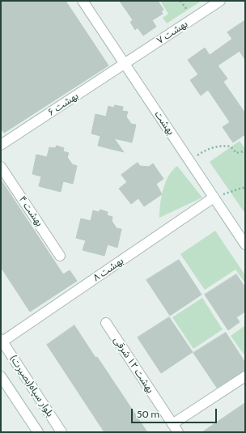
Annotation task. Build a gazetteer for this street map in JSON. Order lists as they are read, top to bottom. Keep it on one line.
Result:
{"streets":{"street":["بهشت ۷","بهشت ۶","بهشت","بهشت ۴","بهشت ۸","بهشت ۱۲ شرقی","بلوار سپاه(بصیرت)"]},"crossings":[["بهشت ۷","بهشت ۶"],["بهشت ۷","بهشت"],["بهشت ۶","بهشت"],["بهشت","بهشت ۸"],["بهشت ۸","بلوار سپاه(بصیرت)"]],"scale_bar":"50 m"}
